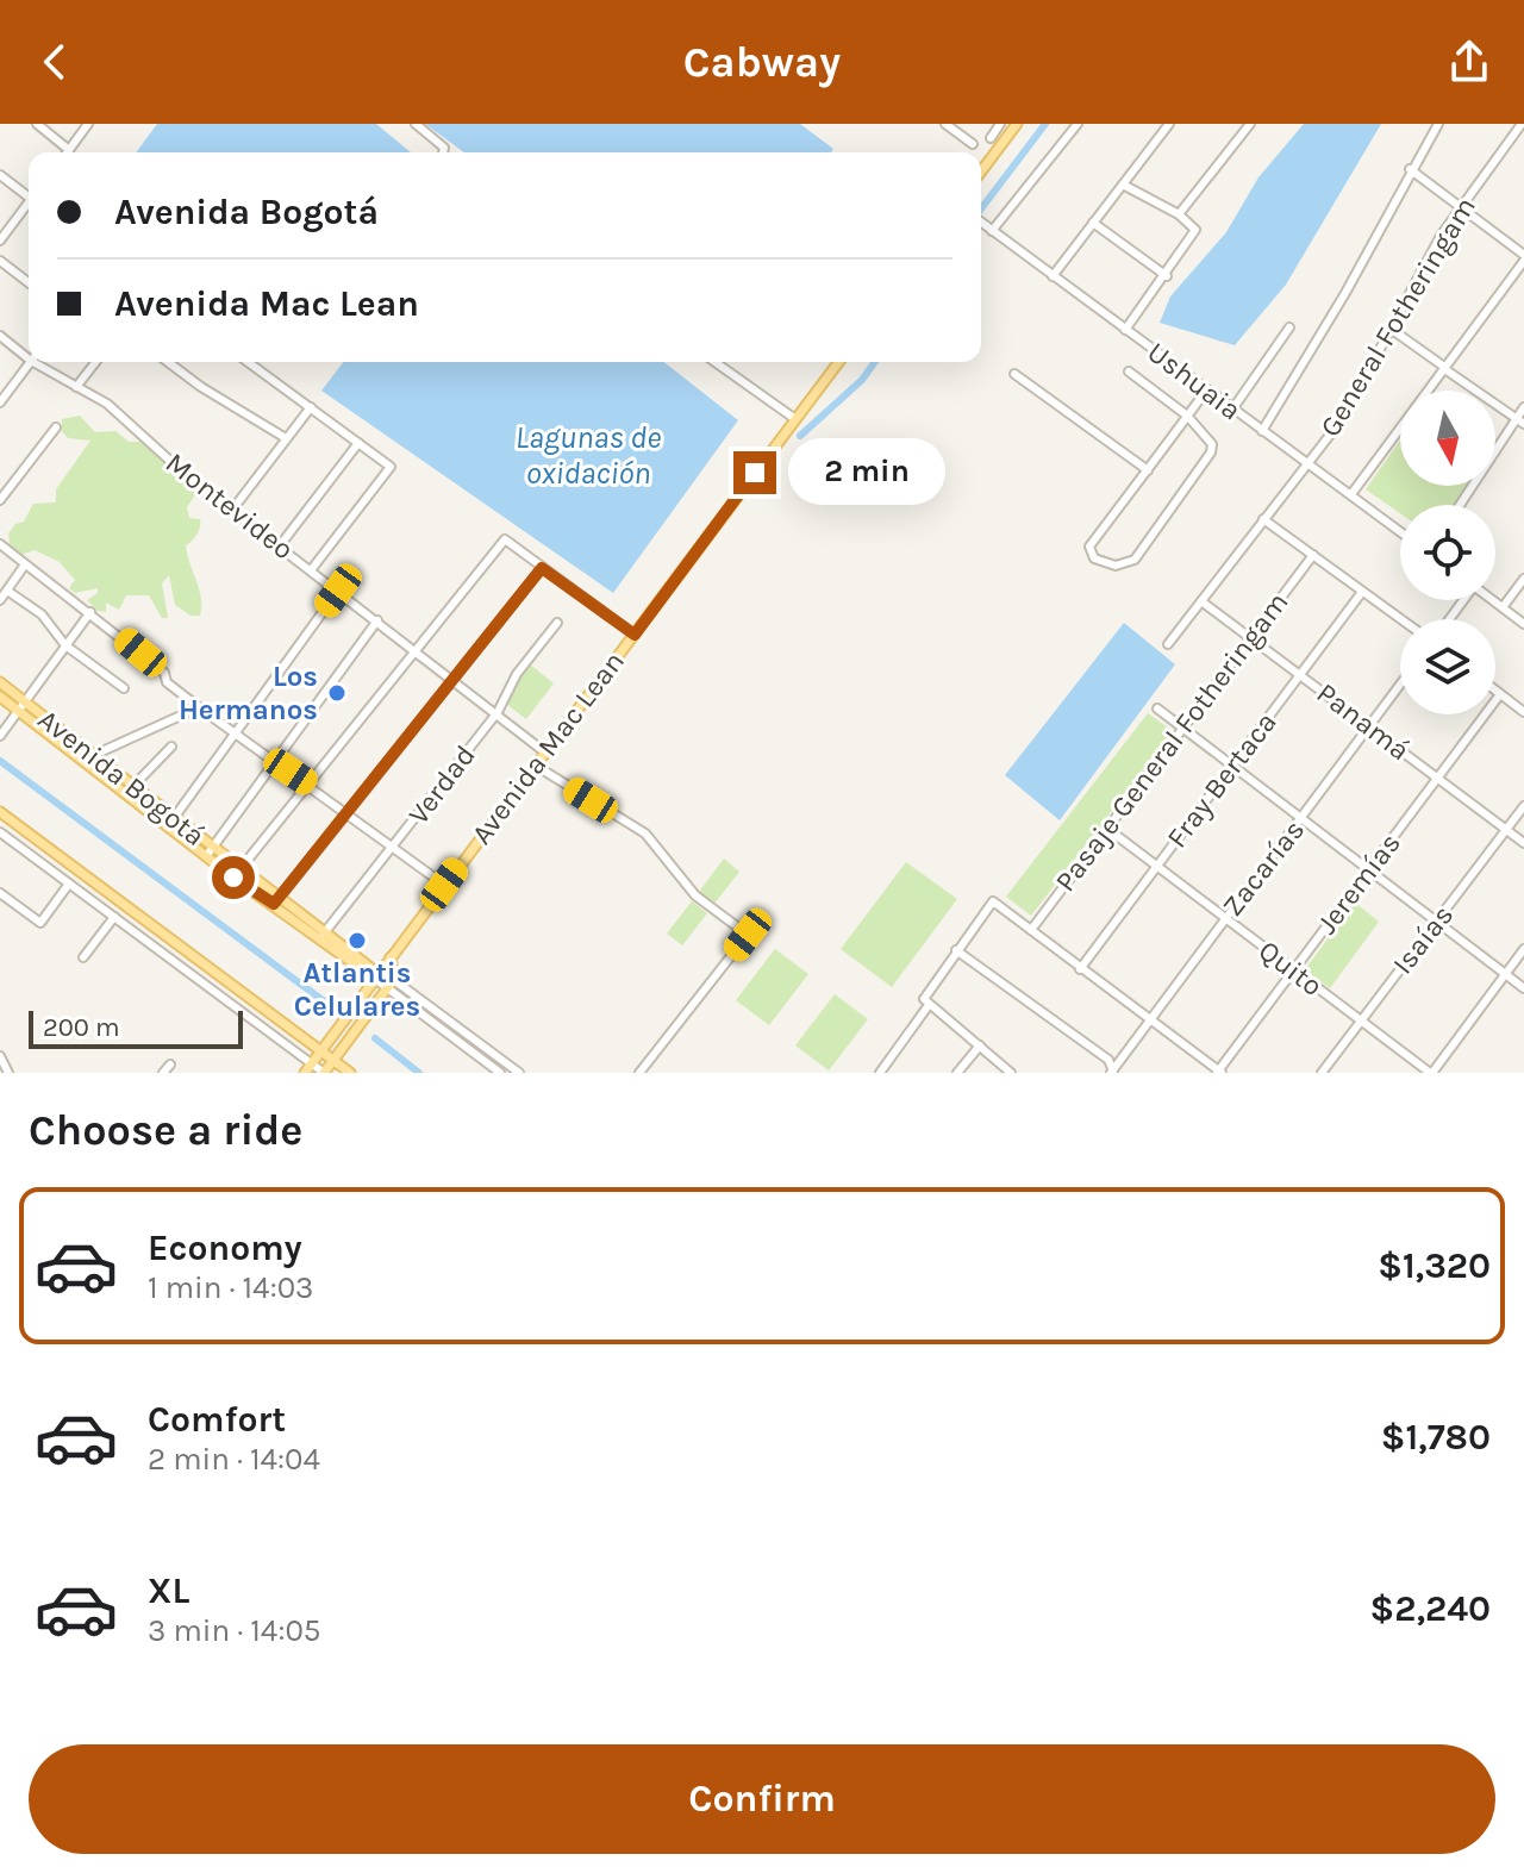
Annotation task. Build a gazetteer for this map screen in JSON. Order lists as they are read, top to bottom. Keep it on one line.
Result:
{"streets":{"main road":["Avenida Mac Lean","Avenida Bogotá"],"street":["General Fotheringam","Ushuaia","Montevideo","Panamá","Pasaje General Fotheringam","Fray Bertaca","Verdad","Zacarías","Jeremías","Isaías","Quito"]},"crossings":[["General Fotheringam","Ushuaia"],["General Fotheringam","Panamá"],["Montevideo","Avenida Mac Lean"],["Montevideo","Verdad"],["Panamá","Pasaje General Fotheringam"],["Panamá","Fray Bertaca"],["Panamá","Zacarías"],["Panamá","Jeremías"],["Panamá","Isaías"],["Pasaje General Fotheringam","Quito"],["Avenida Mac Lean","Avenida Bogotá"],["Avenida Bogotá","Verdad"],["Fray Bertaca","Quito"],["Zacarías","Quito"],["Jeremías","Quito"],["Isaías","Quito"]],"water":["Lagunas de oxidación"],"places":["Los Hermanos","Atlantis Celulares"],"scale_bar":"200 m","north":"bottom","page":{"header":"Cabway","banner":["Avenida Bogotá","Avenida Mac Lean"],"bubble":"2 min","scale":"200 m","heading":"Choose a ride","list":[{"name":"Economy","note":"1 min · 14:03","value":"$1,320"},{"name":"Comfort","note":"2 min · 14:04","value":"$1,780"},{"name":"XL","note":"3 min · 14:05","value":"$2,240"}],"buttons":"Confirm"}}
